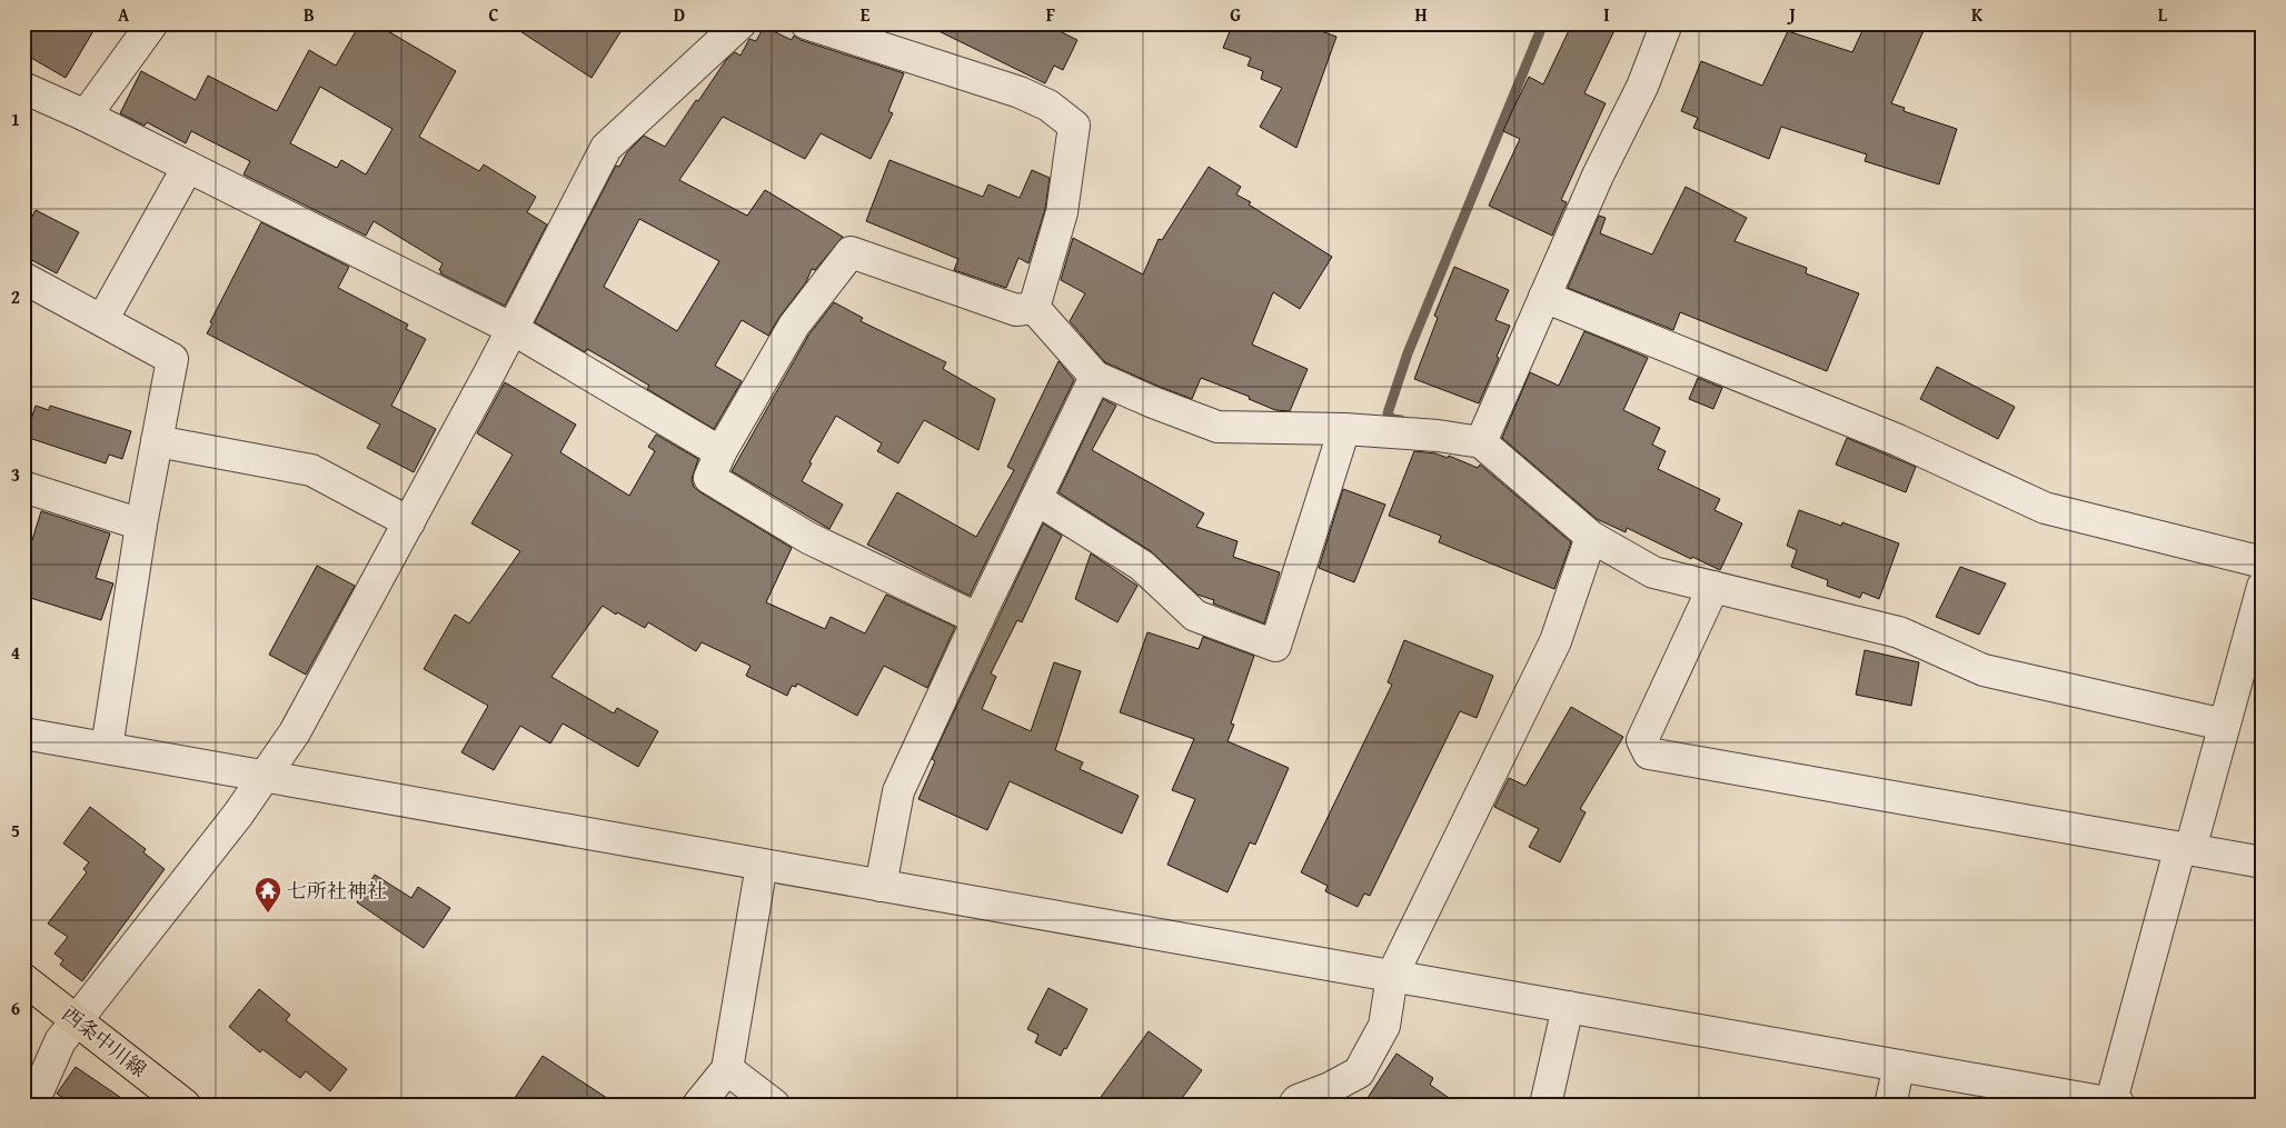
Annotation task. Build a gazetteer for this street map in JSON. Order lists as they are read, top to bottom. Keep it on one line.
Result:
{"streets":{"main road":["西条中川線"]},"places":{"temple":["七所社神社"]},"grid":{"columns":["A","B","C","D","E","F","G","H","I","J","K","L"],"rows":["1","2","3","4","5","6"]}}
